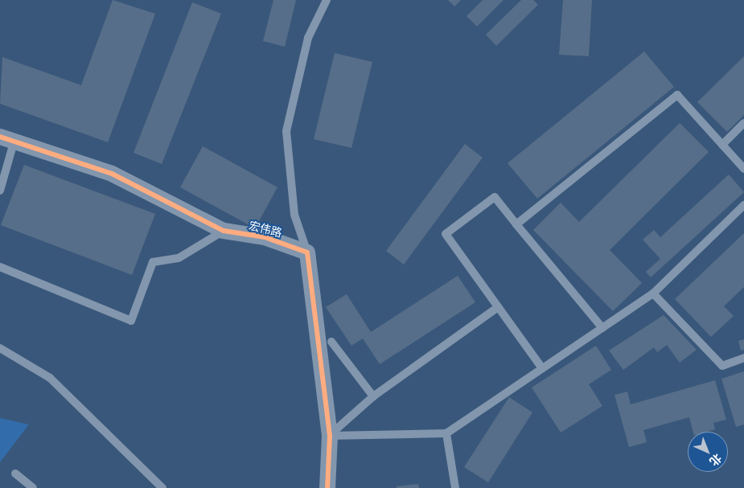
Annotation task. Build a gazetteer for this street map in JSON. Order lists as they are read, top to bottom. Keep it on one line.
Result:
{"streets":{"street":["宏伟路"]},"north":"bottom right"}
